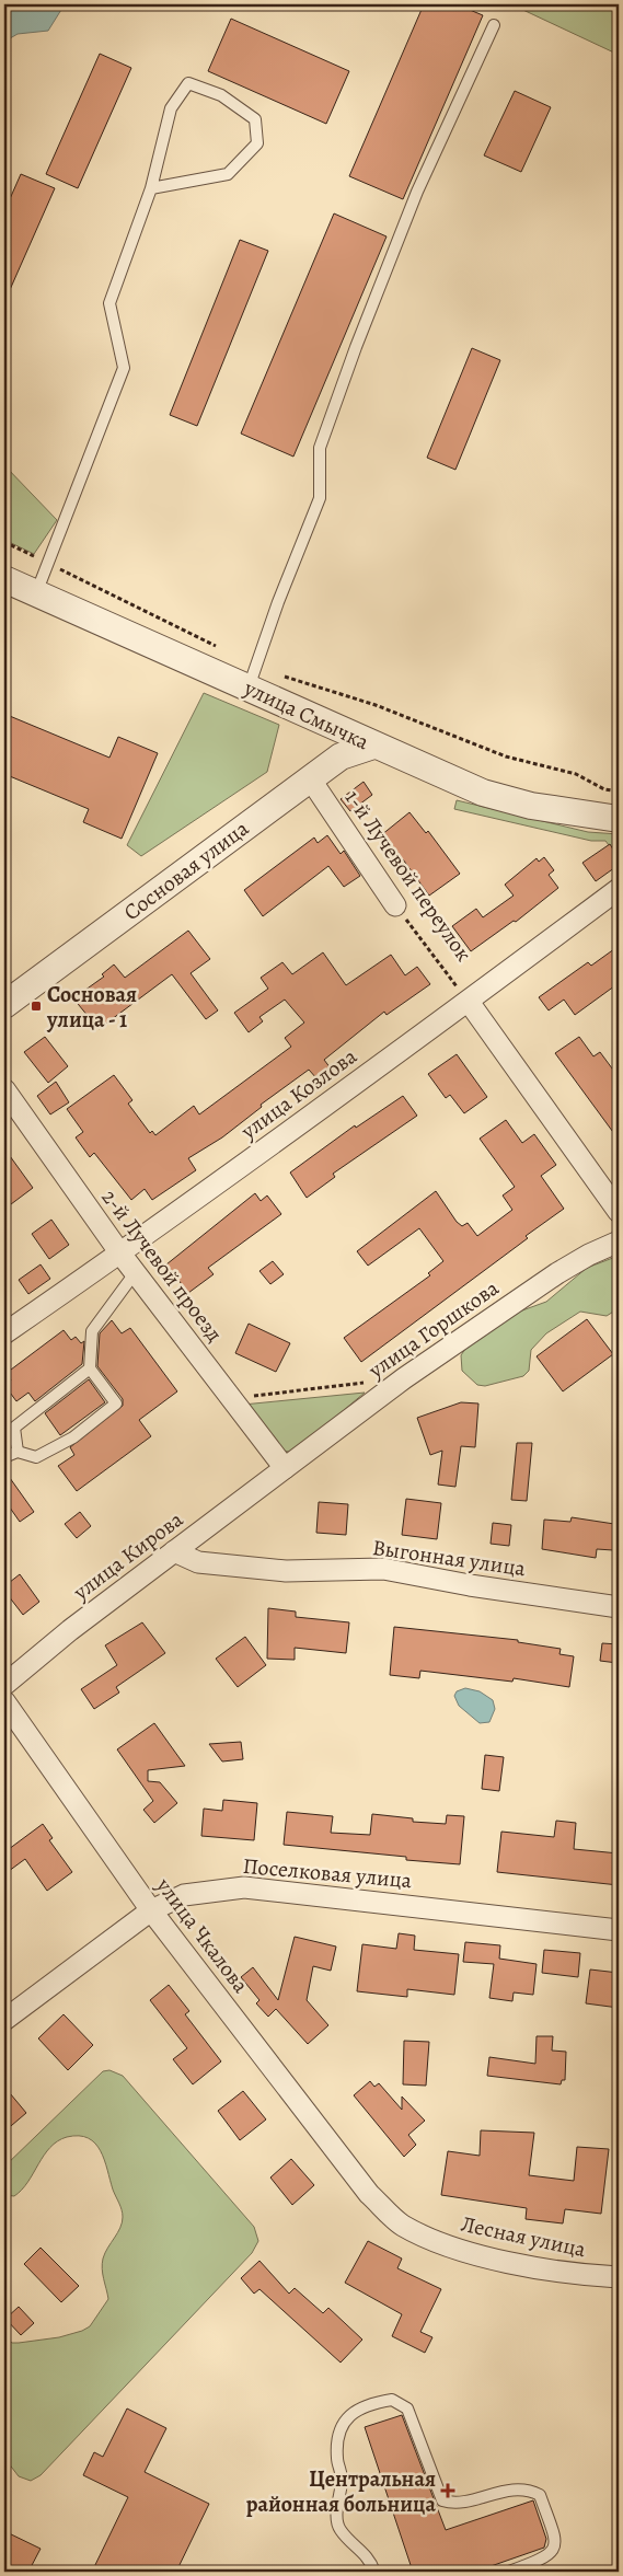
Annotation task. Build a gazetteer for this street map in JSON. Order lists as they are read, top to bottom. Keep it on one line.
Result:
{"streets":{"street":["улица Смычка","Сосновая улица","1-й Лучевой переулок","улица Козлова","2-й Лучевой проезд","улица Горшкова","улица Кирова","Выгонная улица","Поселковая улица","улица Чкалова","Лесная улица"]},"crossings":[["улица Смычка","Сосновая улица"],["Сосновая улица","1-й Лучевой переулок"],["1-й Лучевой переулок","улица Козлова"],["улица Козлова","2-й Лучевой проезд"],["2-й Лучевой проезд","улица Горшкова"],["2-й Лучевой проезд","улица Кирова"],["улица Горшкова","улица Кирова"],["улица Кирова","Выгонная улица"],["Поселковая улица","улица Чкалова"],["улица Чкалова","Лесная улица"]],"places":{"transit":["Сосновая улица - 1"],"health":["Центральная районная больница"]}}
